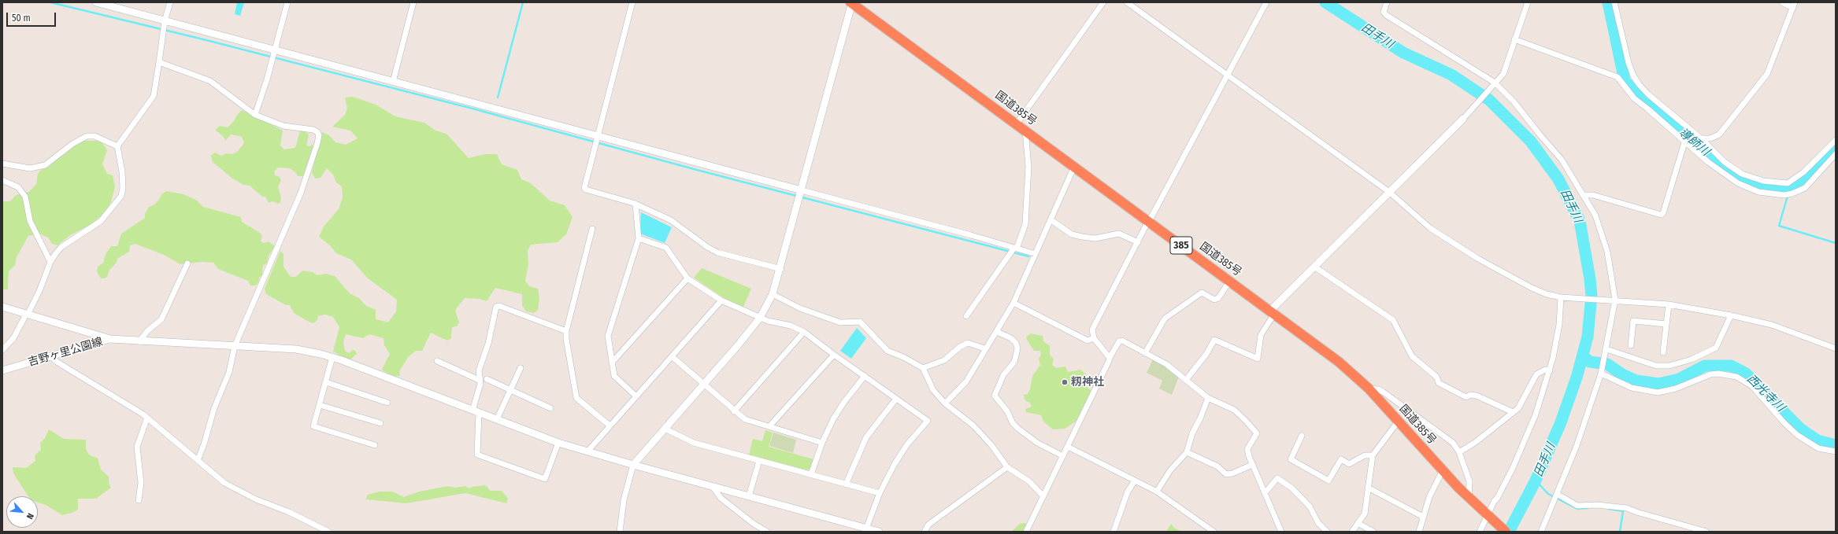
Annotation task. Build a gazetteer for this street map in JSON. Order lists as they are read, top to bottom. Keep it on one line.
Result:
{"streets":{"highway":["国道385号","385"],"street":["吉野ヶ里公園線"]},"water":["田手川","導師川","西光寺川"],"places":["籾神社"],"scale_bar":"50 m","north":"bottom right"}
